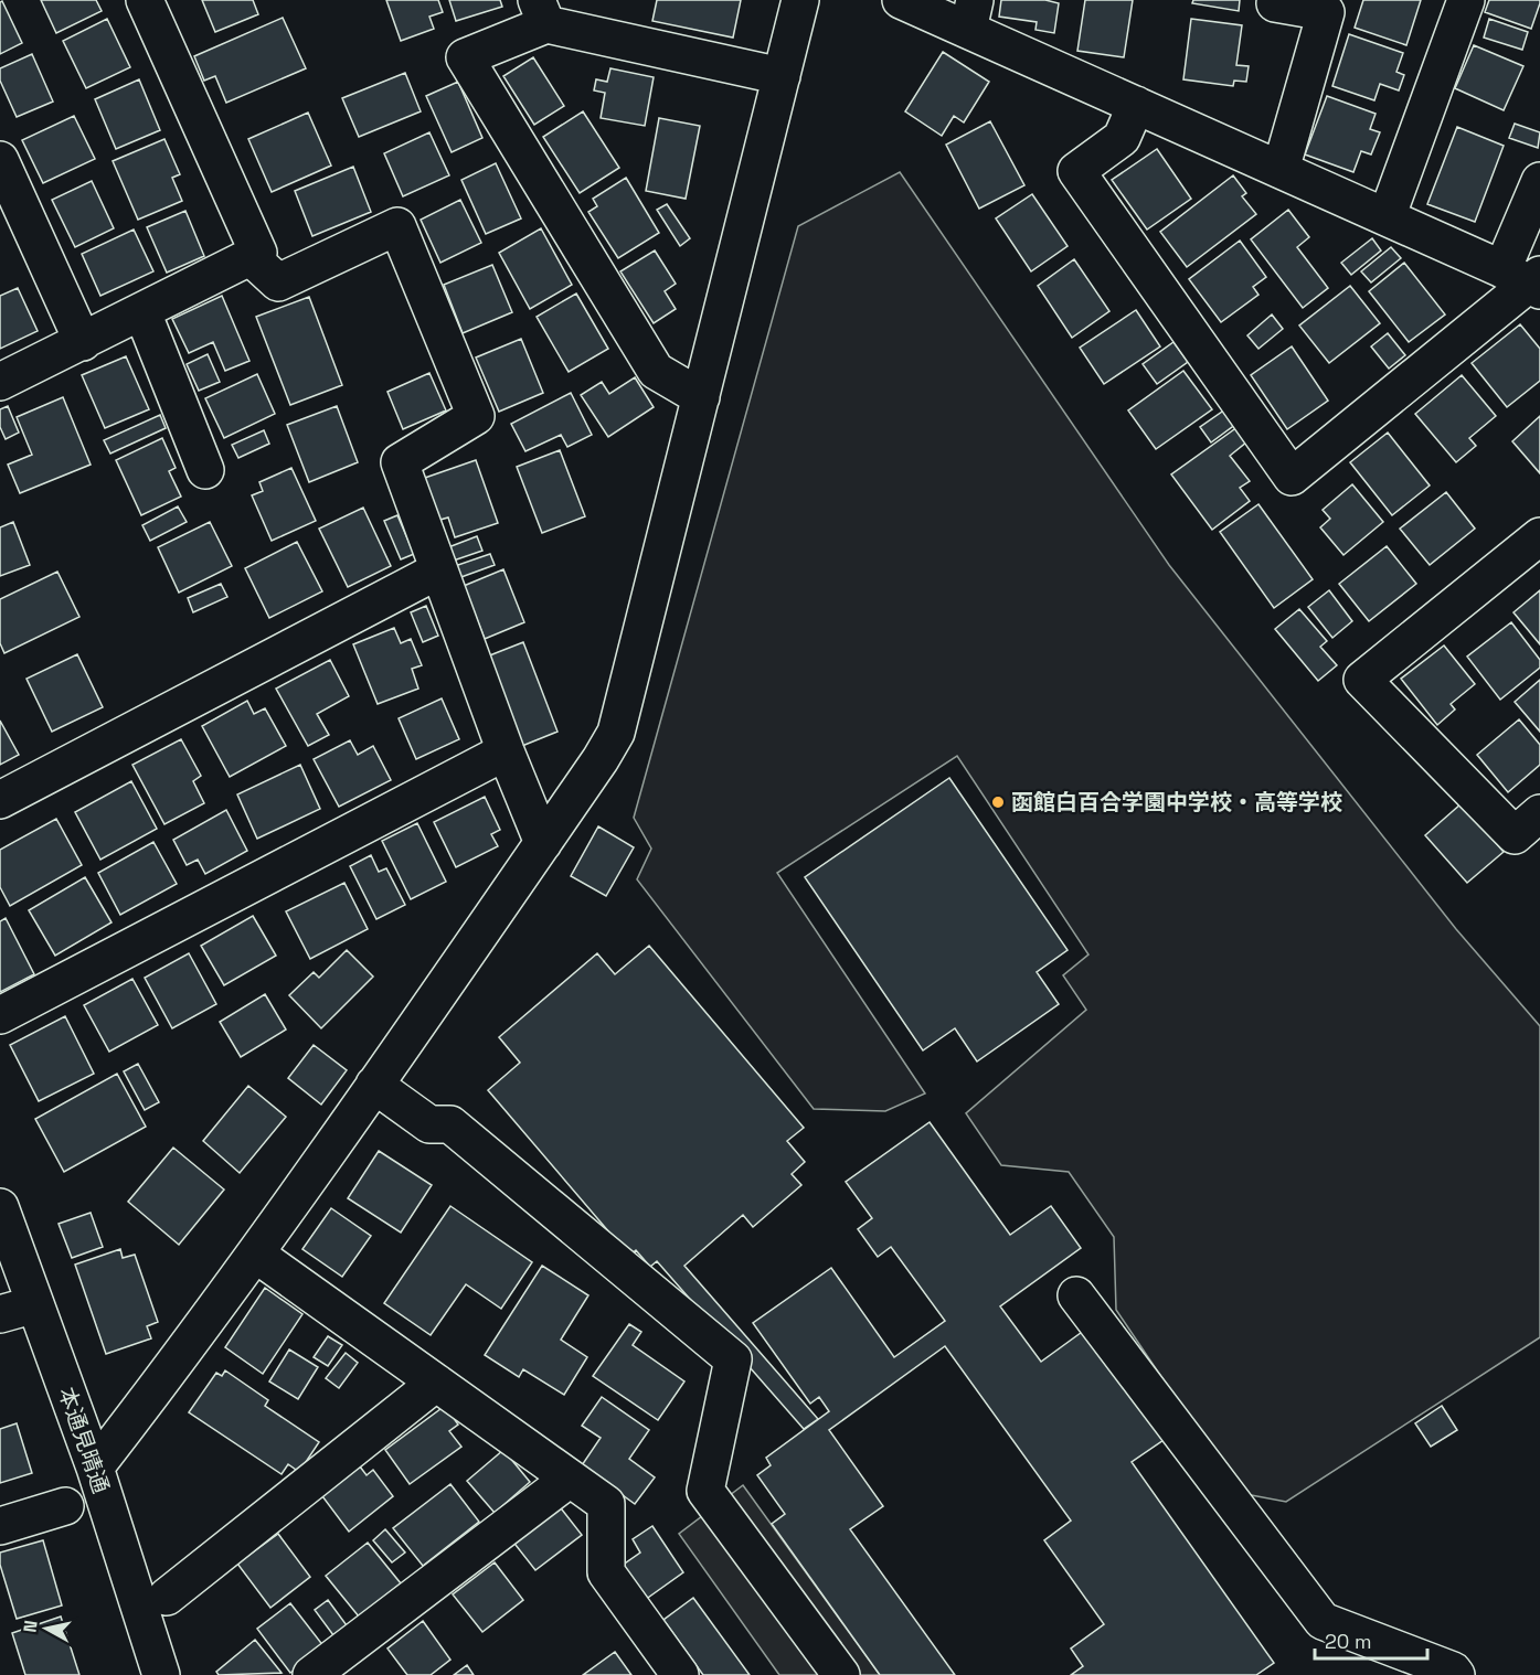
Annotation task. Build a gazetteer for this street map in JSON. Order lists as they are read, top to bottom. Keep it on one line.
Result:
{"streets":{"street":["本通見晴通"]},"places":["函館白百合学園中学校・高等学校"],"scale_bar":"20 m","north":"left"}
